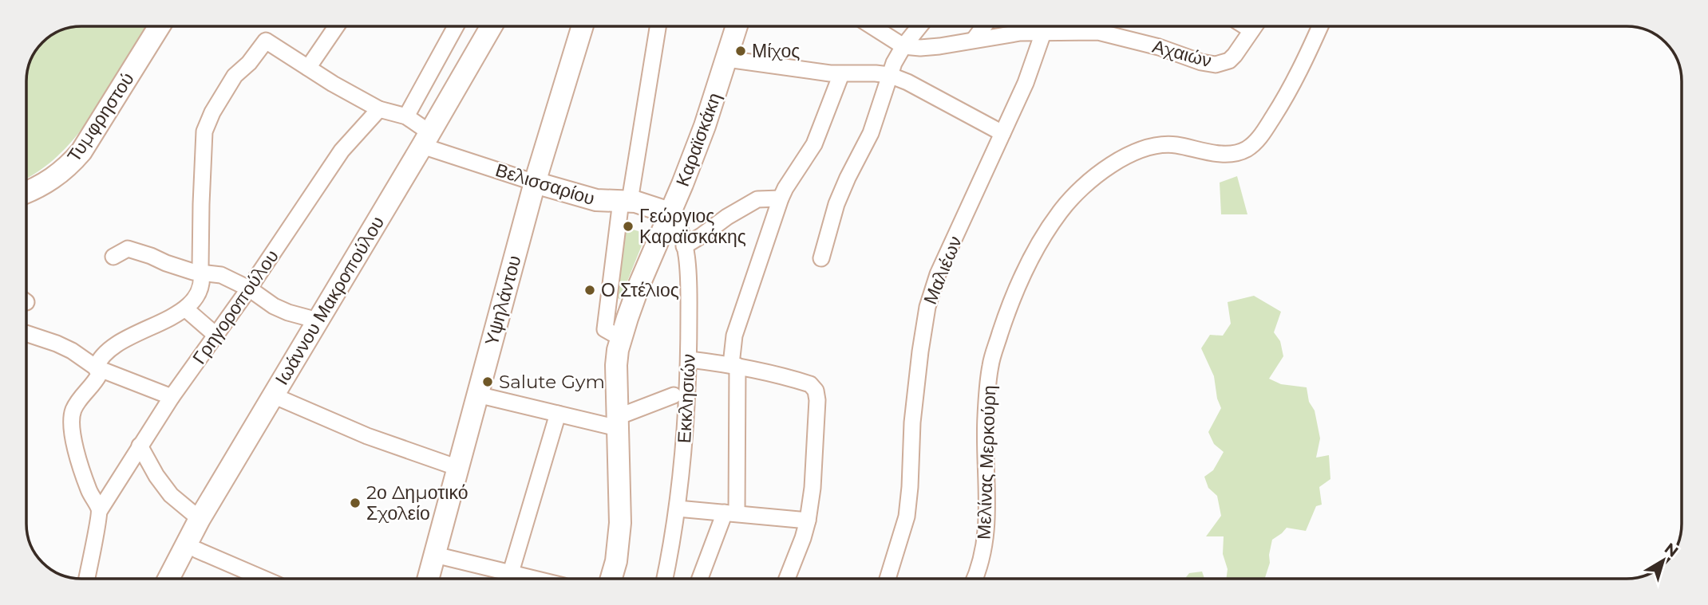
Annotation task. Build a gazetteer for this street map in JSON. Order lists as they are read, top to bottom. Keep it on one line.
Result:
{"streets":{"main road":["Τυμφρηστού","Καραϊσκάκη","Βελισσαρίου","Ιωάννου Μακροπούλου","Υψηλάντου"],"street":["Αχαιών","Μαλιέων","Γρηγοροπούλου","Εκκλησιών","Μελίνας Μερκούρη"]},"crossings":[["Αχαιών","Μαλιέων"],["Καραϊσκάκη","Βελισσαρίου"],["Καραϊσκάκη","Εκκλησιών"],["Βελισσαρίου","Ιωάννου Μακροπούλου"],["Βελισσαρίου","Υψηλάντου"],["Βελισσαρίου","Γρηγοροπούλου"],["Βελισσαρίου","Εκκλησιών"]],"places":["Μίχος","Γεώργιος Καραϊσκάκης","Ο Στέλιος","Salute Gym","2ο Δημοτικό Σχολείο"],"north":"top right"}
